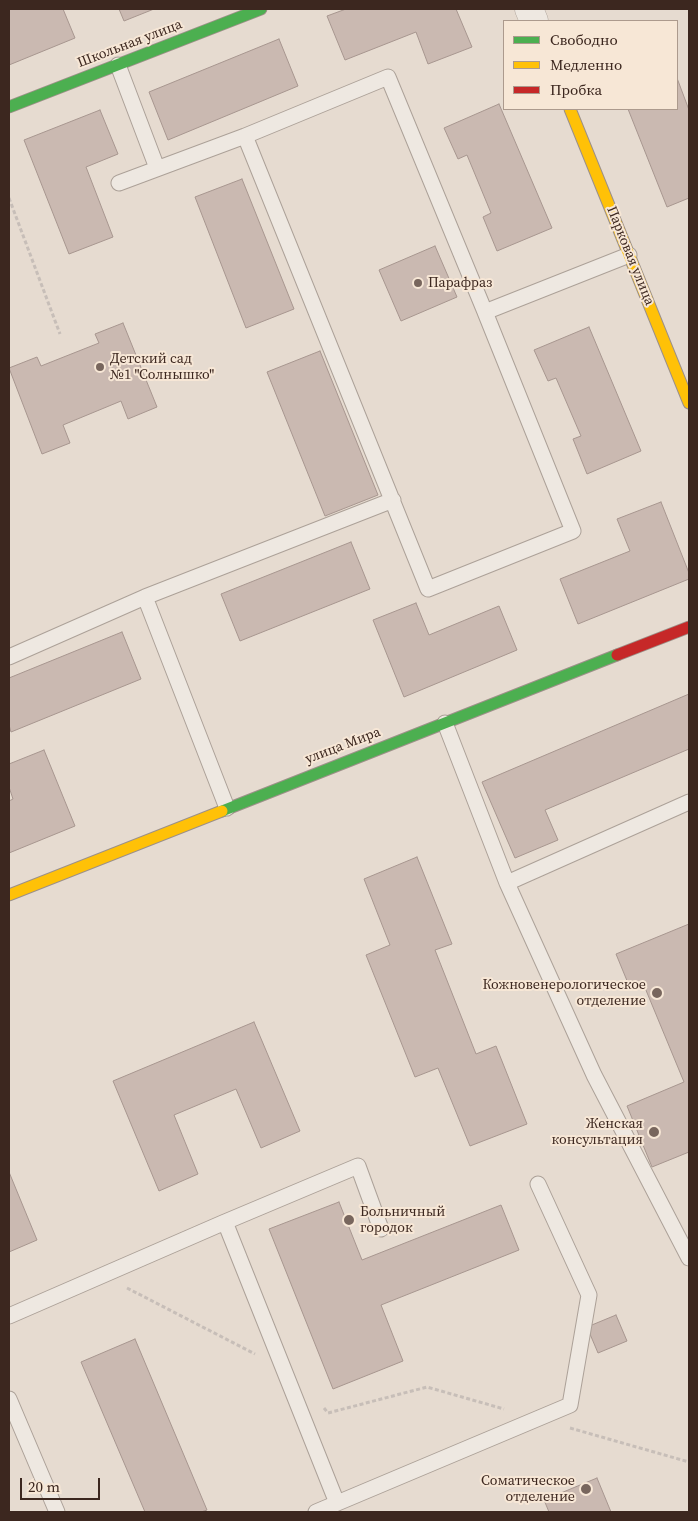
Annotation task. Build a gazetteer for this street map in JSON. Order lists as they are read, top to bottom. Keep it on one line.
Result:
{"streets":{"street":["Школьная улица","Парковая улица","улица Мира"]},"places":["Парафраз","Детский сад №1 \"Солнышко\"","Кожновенерологическое отделение","Женская консультация","Больничный городок","Соматическое отделение"],"legend":["Свободно","Медленно","Пробка"],"scale_bar":"20 m"}
